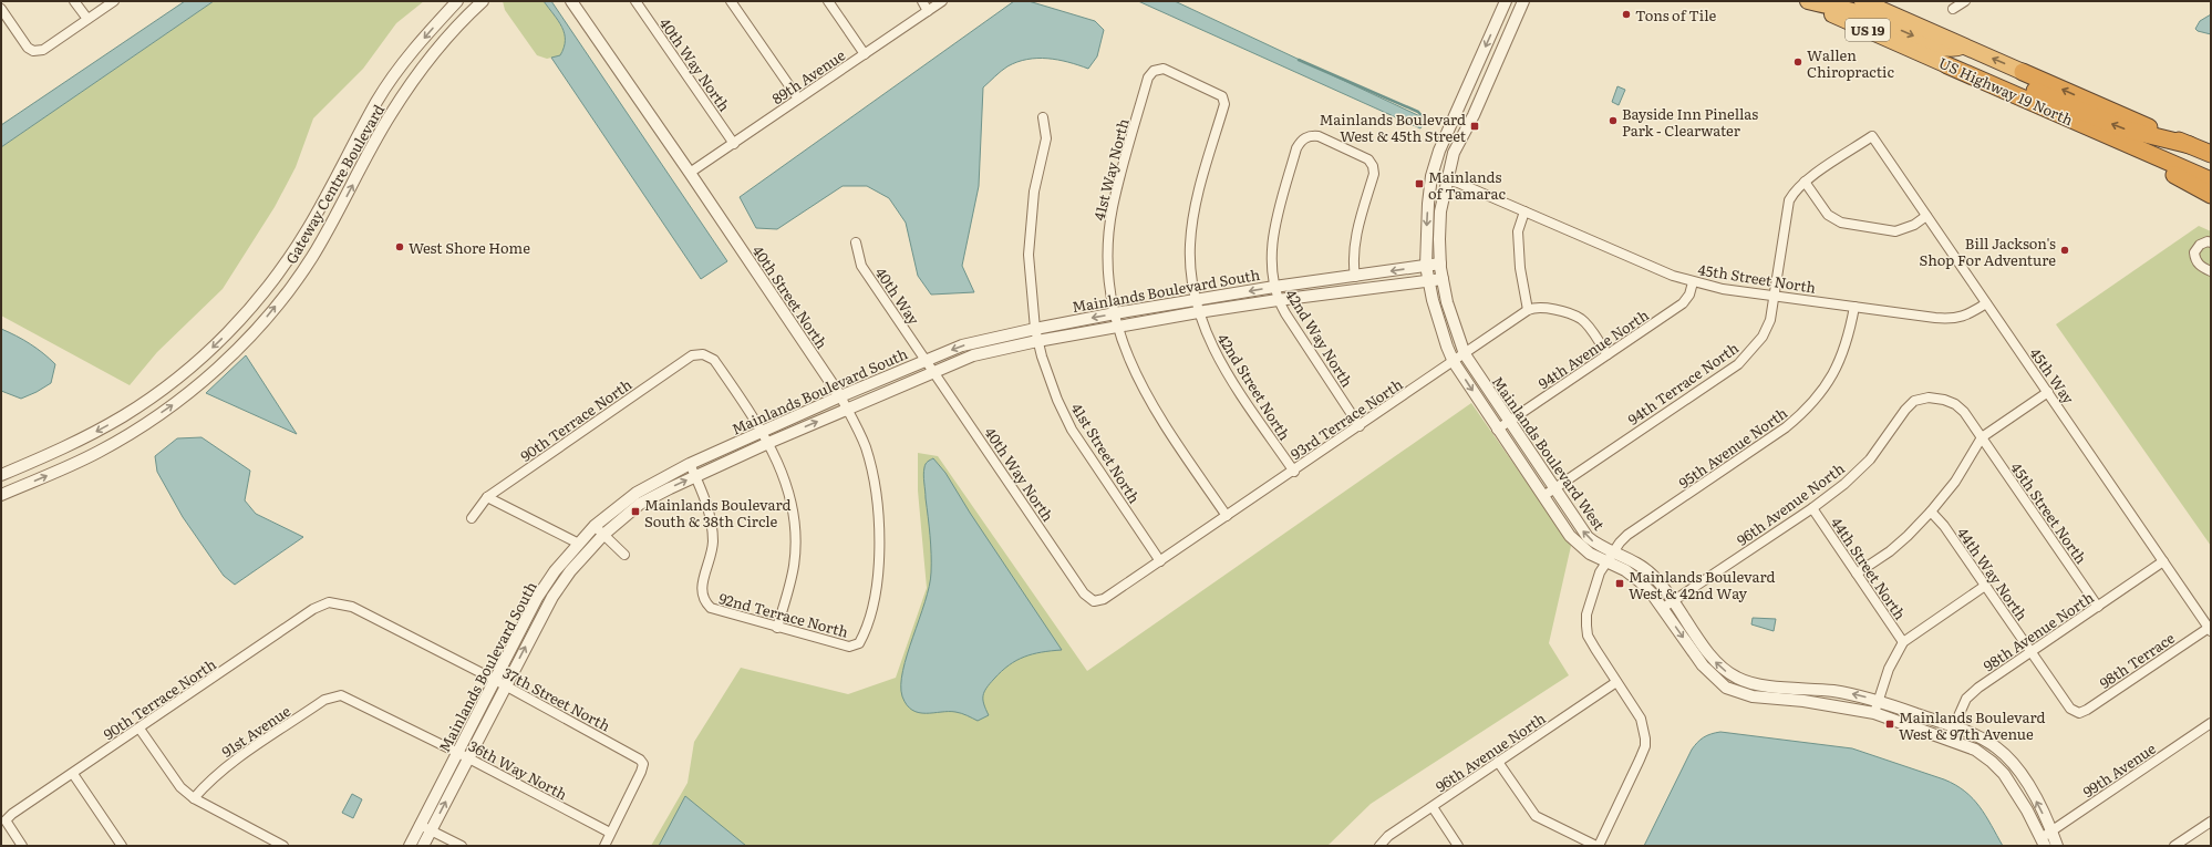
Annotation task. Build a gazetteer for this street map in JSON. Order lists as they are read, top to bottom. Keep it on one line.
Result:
{"streets":{"highway":["US 19","US Highway 19 North"],"street":["40th Way North","89th Avenue","41st Way North","Gateway Centre Boulevard","45th Street North","Mainlands Boulevard South","40th Way","40th Street North","42nd Way North","94th Avenue North","45th Way","94th Terrace North","42nd Street North","93rd Terrace North","90th Terrace North","95th Avenue North","41st Street North","Mainlands Boulevard West","96th Avenue North","44th Street North","44th Way North","92nd Terrace North","98th Avenue North","98th Terrace","37th Street North","91st Avenue","36th Way North","99th Avenue"]},"crossings":[["40th Way North","89th Avenue"],["40th Way North","Mainlands Boulevard South"],["40th Way North","40th Way"],["40th Way North","93rd Terrace North"],["89th Avenue","40th Street North"],["41st Way North","Mainlands Boulevard South"],["41st Way North","42nd Street North"],["41st Way North","93rd Terrace North"],["45th Street North","94th Avenue North"],["45th Street North","45th Way"],["45th Street North","94th Terrace North"],["45th Street North","95th Avenue North"],["45th Street North","Mainlands Boulevard West"],["45th Street North","96th Avenue North"],["45th Street North","98th Avenue North"],["Mainlands Boulevard South","40th Way"],["Mainlands Boulevard South","40th Street North"],["Mainlands Boulevard South","42nd Way North"],["Mainlands Boulevard South","42nd Street North"],["Mainlands Boulevard South","90th Terrace North"],["Mainlands Boulevard South","41st Street North"],["Mainlands Boulevard South","Mainlands Boulevard West"],["Mainlands Boulevard South","92nd Terrace North"],["Mainlands Boulevard South","37th Street North"],["Mainlands Boulevard South","36th Way North"],["40th Street North","92nd Terrace North"],["42nd Way North","93rd Terrace North"],["94th Avenue North","Mainlands Boulevard West"],["45th Way","94th Terrace North"],["45th Way","98th Avenue North"],["45th Way","98th Terrace"],["94th Terrace North","Mainlands Boulevard West"],["42nd Street North","93rd Terrace North"],["93rd Terrace North","41st Street North"],["93rd Terrace North","Mainlands Boulevard West"],["90th Terrace North","37th Street North"],["95th Avenue North","Mainlands Boulevard West"],["Mainlands Boulevard West","96th Avenue North"],["Mainlands Boulevard West","98th Avenue North"],["Mainlands Boulevard West","99th Avenue"],["96th Avenue North","44th Street North"],["44th Way North","98th Avenue North"],["44th Way North","98th Terrace"],["37th Street North","36th Way North"],["91st Avenue","36th Way North"]],"places":{"other":["Tons of Tile","Wallen Chiropractic","Bayside Inn Pinellas Park - Clearwater","West Shore Home","Bill Jackson's Shop For Adventure"],"transit":["Mainlands Boulevard West & 45th Street","Mainlands of Tamarac","Mainlands Boulevard South & 38th Circle","Mainlands Boulevard West & 42nd Way","Mainlands Boulevard West & 97th Avenue"]}}
